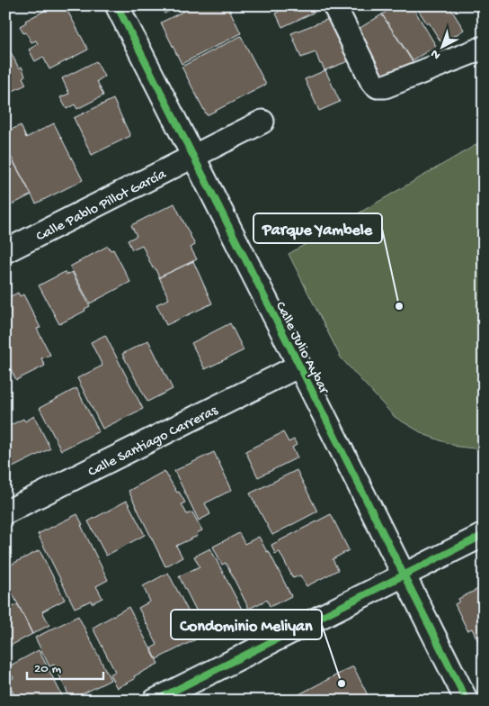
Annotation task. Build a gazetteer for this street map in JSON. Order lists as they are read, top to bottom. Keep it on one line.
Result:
{"streets":{"street":["Calle Pablo Pillot García","Calle Julio Aybar","Calle Santiago Carreras"]},"crossings":[["Calle Pablo Pillot García","Calle Julio Aybar"],["Calle Julio Aybar","Calle Santiago Carreras"]],"places":["Parque Yambele","Condominio Meliyan"],"scale_bar":"20 m","north":"bottom left"}
